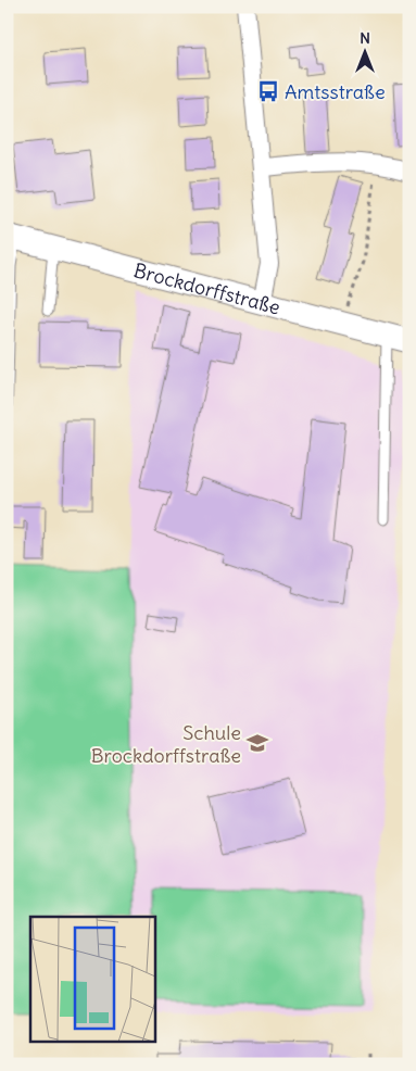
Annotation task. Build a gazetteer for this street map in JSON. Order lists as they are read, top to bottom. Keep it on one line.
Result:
{"streets":{"street":["Brockdorffstraße"]},"places":{"bus stop":["Amtsstraße"],"school or university":["Schule Brockdorffstraße"]},"north":"top"}
